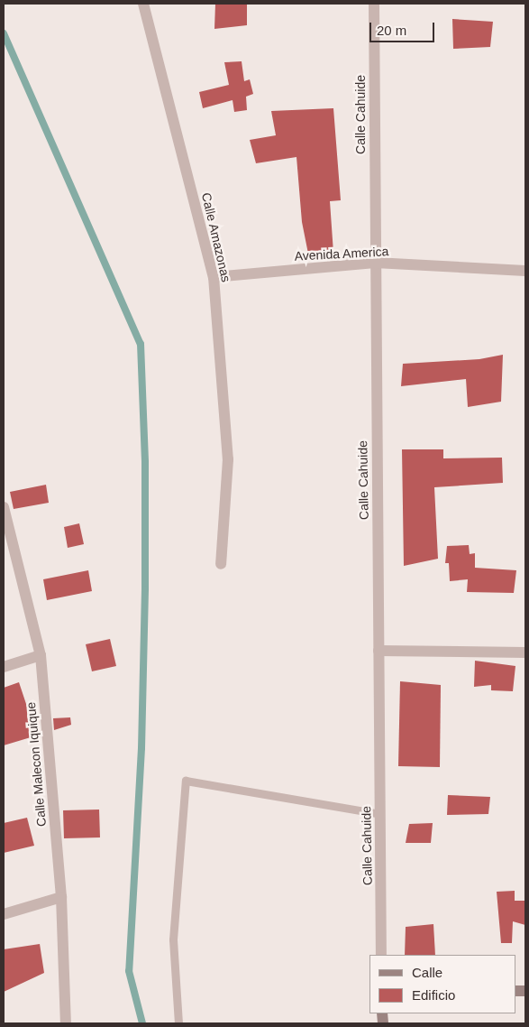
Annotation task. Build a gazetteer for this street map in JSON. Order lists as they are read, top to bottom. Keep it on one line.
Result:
{"streets":{"street":["Calle Cahuide","Calle Amazonas","Avenida America","Calle Malecon Iquique"]},"crossings":[["Calle Cahuide","Avenida America"],["Calle Amazonas","Avenida America"]],"legend":["Calle","Edificio"],"scale_bar":"20 m"}
